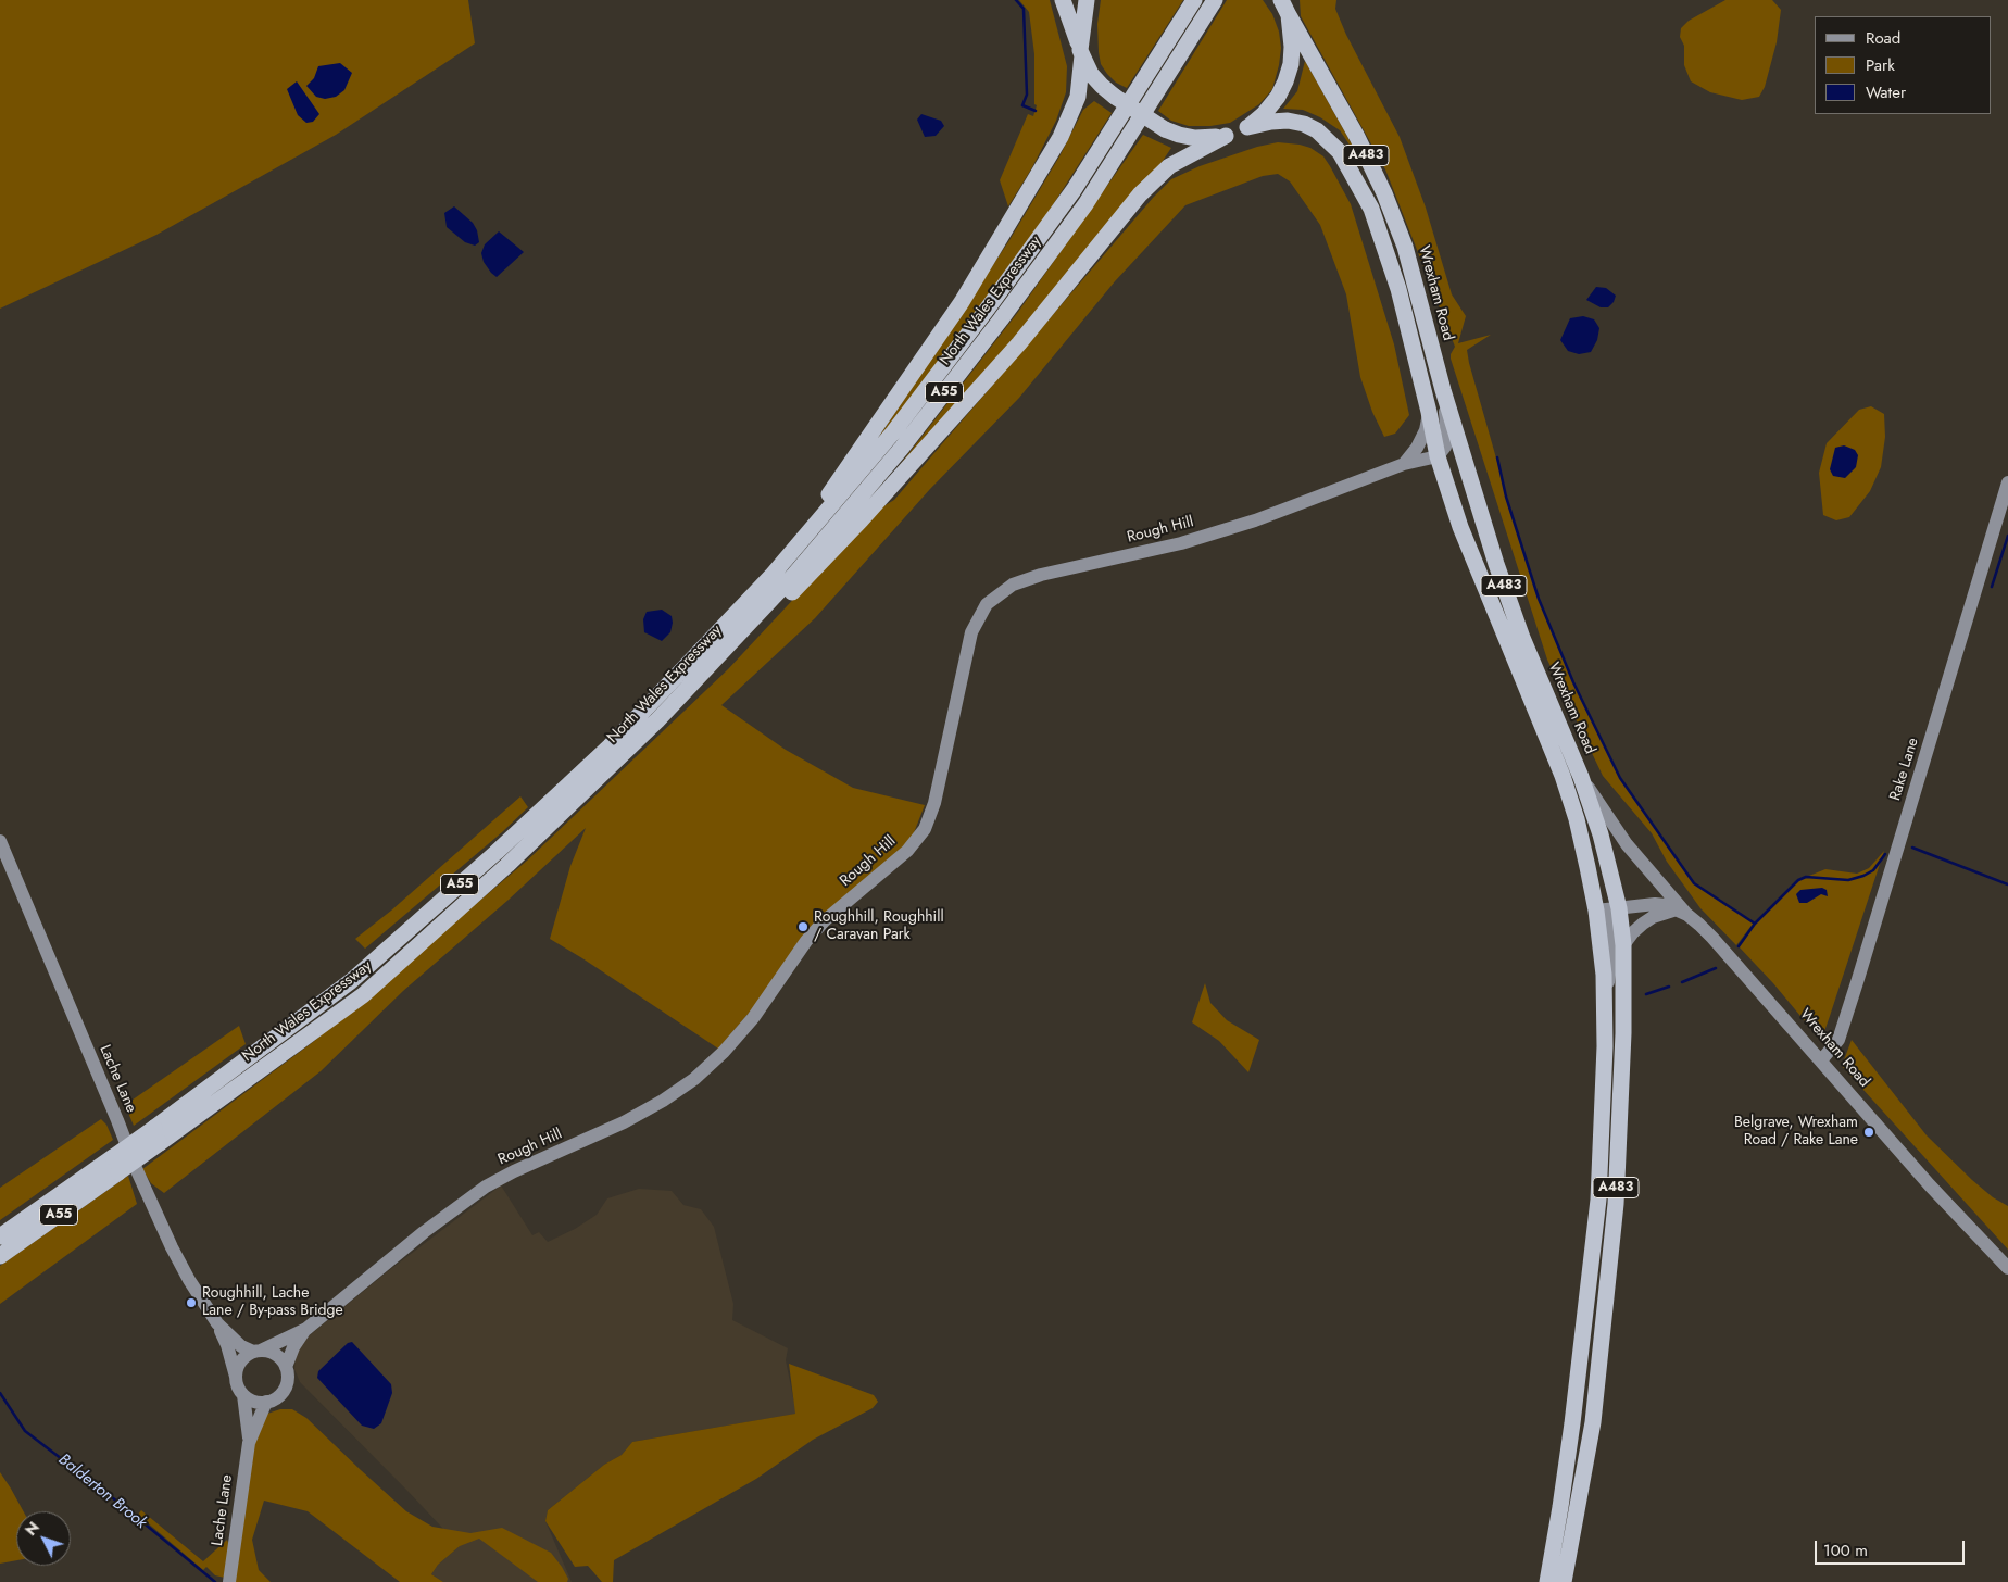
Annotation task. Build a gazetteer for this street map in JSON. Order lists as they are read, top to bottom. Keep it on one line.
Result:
{"streets":{"highway":["A483","Wrexham Road","North Wales Expressway","A55"],"street":["Rough Hill","Rake Lane","Lache Lane"]},"crossings":[["A483","Wrexham Road"],["A483","Rough Hill"],["Wrexham Road","Rake Lane"],["Rough Hill","Lache Lane"]],"water":["Balderton Brook"],"places":["Roughhill, Roughhill / Caravan Park","Belgrave, Wrexham Road / Rake Lane","Roughhill, Lache Lane / By-pass Bridge"],"legend":["Road","Park","Water"],"scale_bar":"100 m","north":"top left"}
